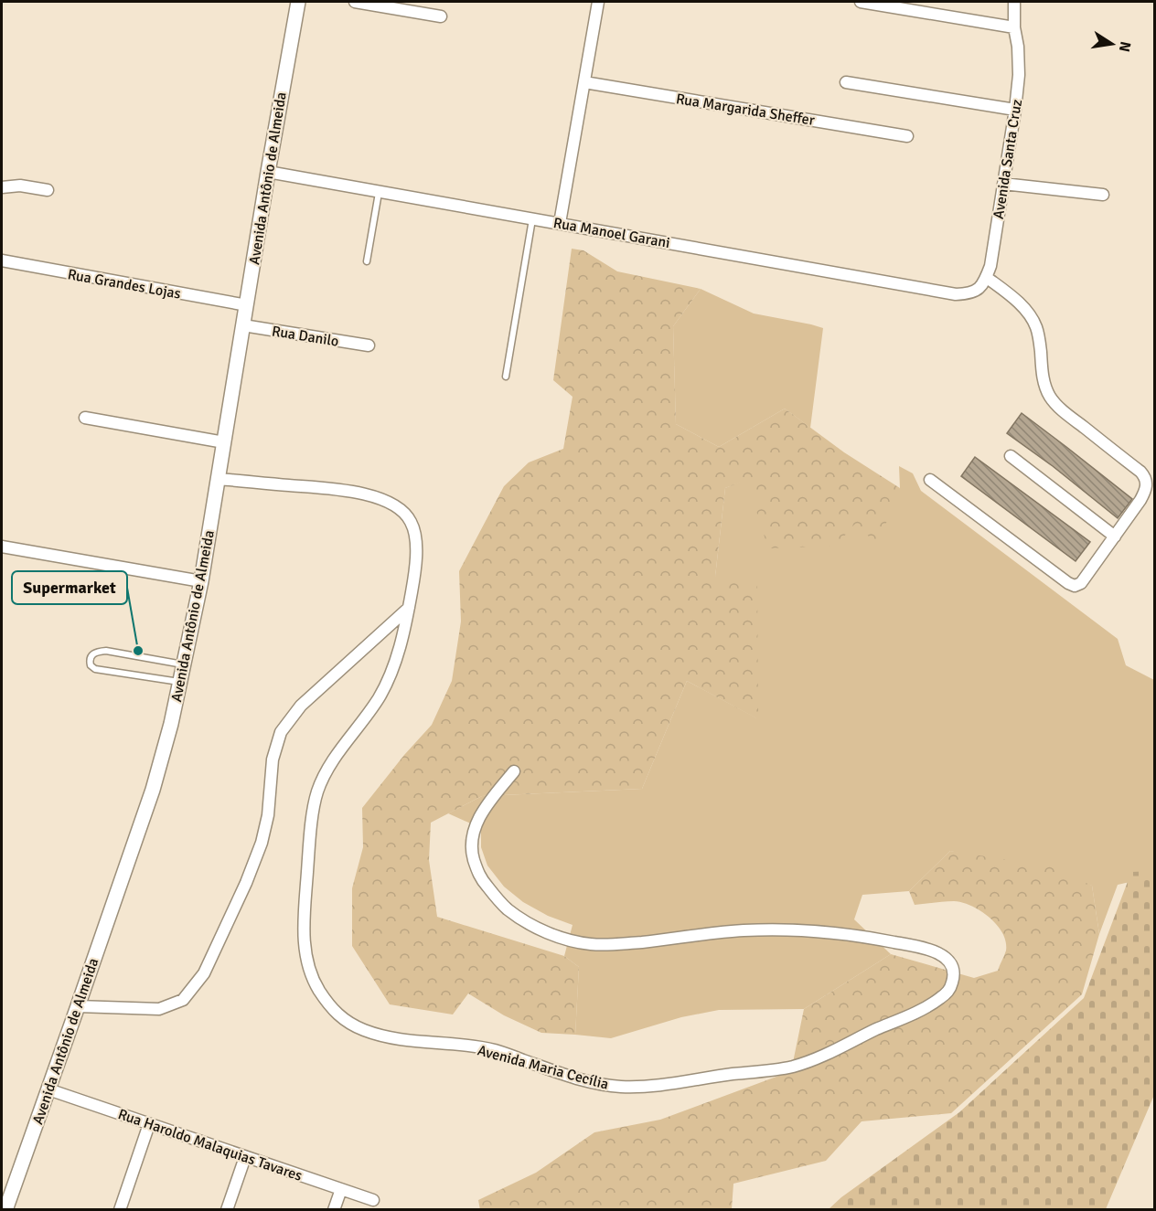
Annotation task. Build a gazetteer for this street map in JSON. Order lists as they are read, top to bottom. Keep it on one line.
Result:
{"streets":{"street":["Rua Margarida Sheffer","Avenida Santa Cruz","Avenida Antônio de Almeida","Rua Manoel Garani","Rua Grandes Lojas","Rua Danilo","Avenida Maria Cecília","Rua Haroldo Malaquias Tavares"]},"crossings":[["Avenida Santa Cruz","Rua Manoel Garani"],["Avenida Antônio de Almeida","Rua Manoel Garani"],["Avenida Antônio de Almeida","Rua Grandes Lojas"],["Avenida Antônio de Almeida","Rua Danilo"],["Avenida Antônio de Almeida","Avenida Maria Cecília"],["Avenida Antônio de Almeida","Rua Haroldo Malaquias Tavares"]],"places":["Supermarket"],"north":"right"}
